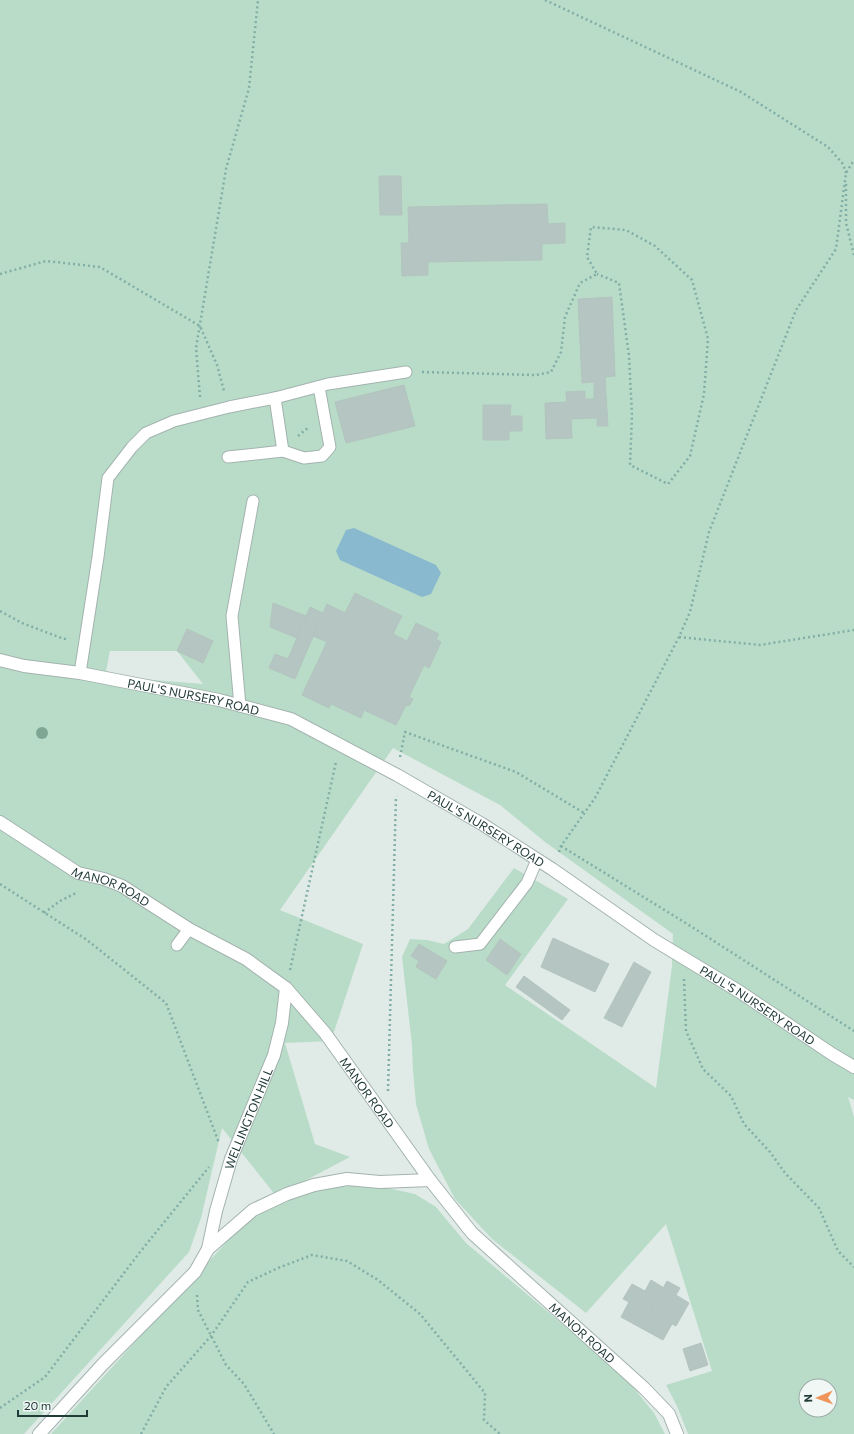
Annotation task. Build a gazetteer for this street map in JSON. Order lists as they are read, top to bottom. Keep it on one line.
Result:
{"streets":{"street":["PAUL'S NURSERY ROAD","MANOR ROAD","WELLINGTON HILL"]},"crossings":[["MANOR ROAD","WELLINGTON HILL"]],"scale_bar":"20 m","north":"left"}
